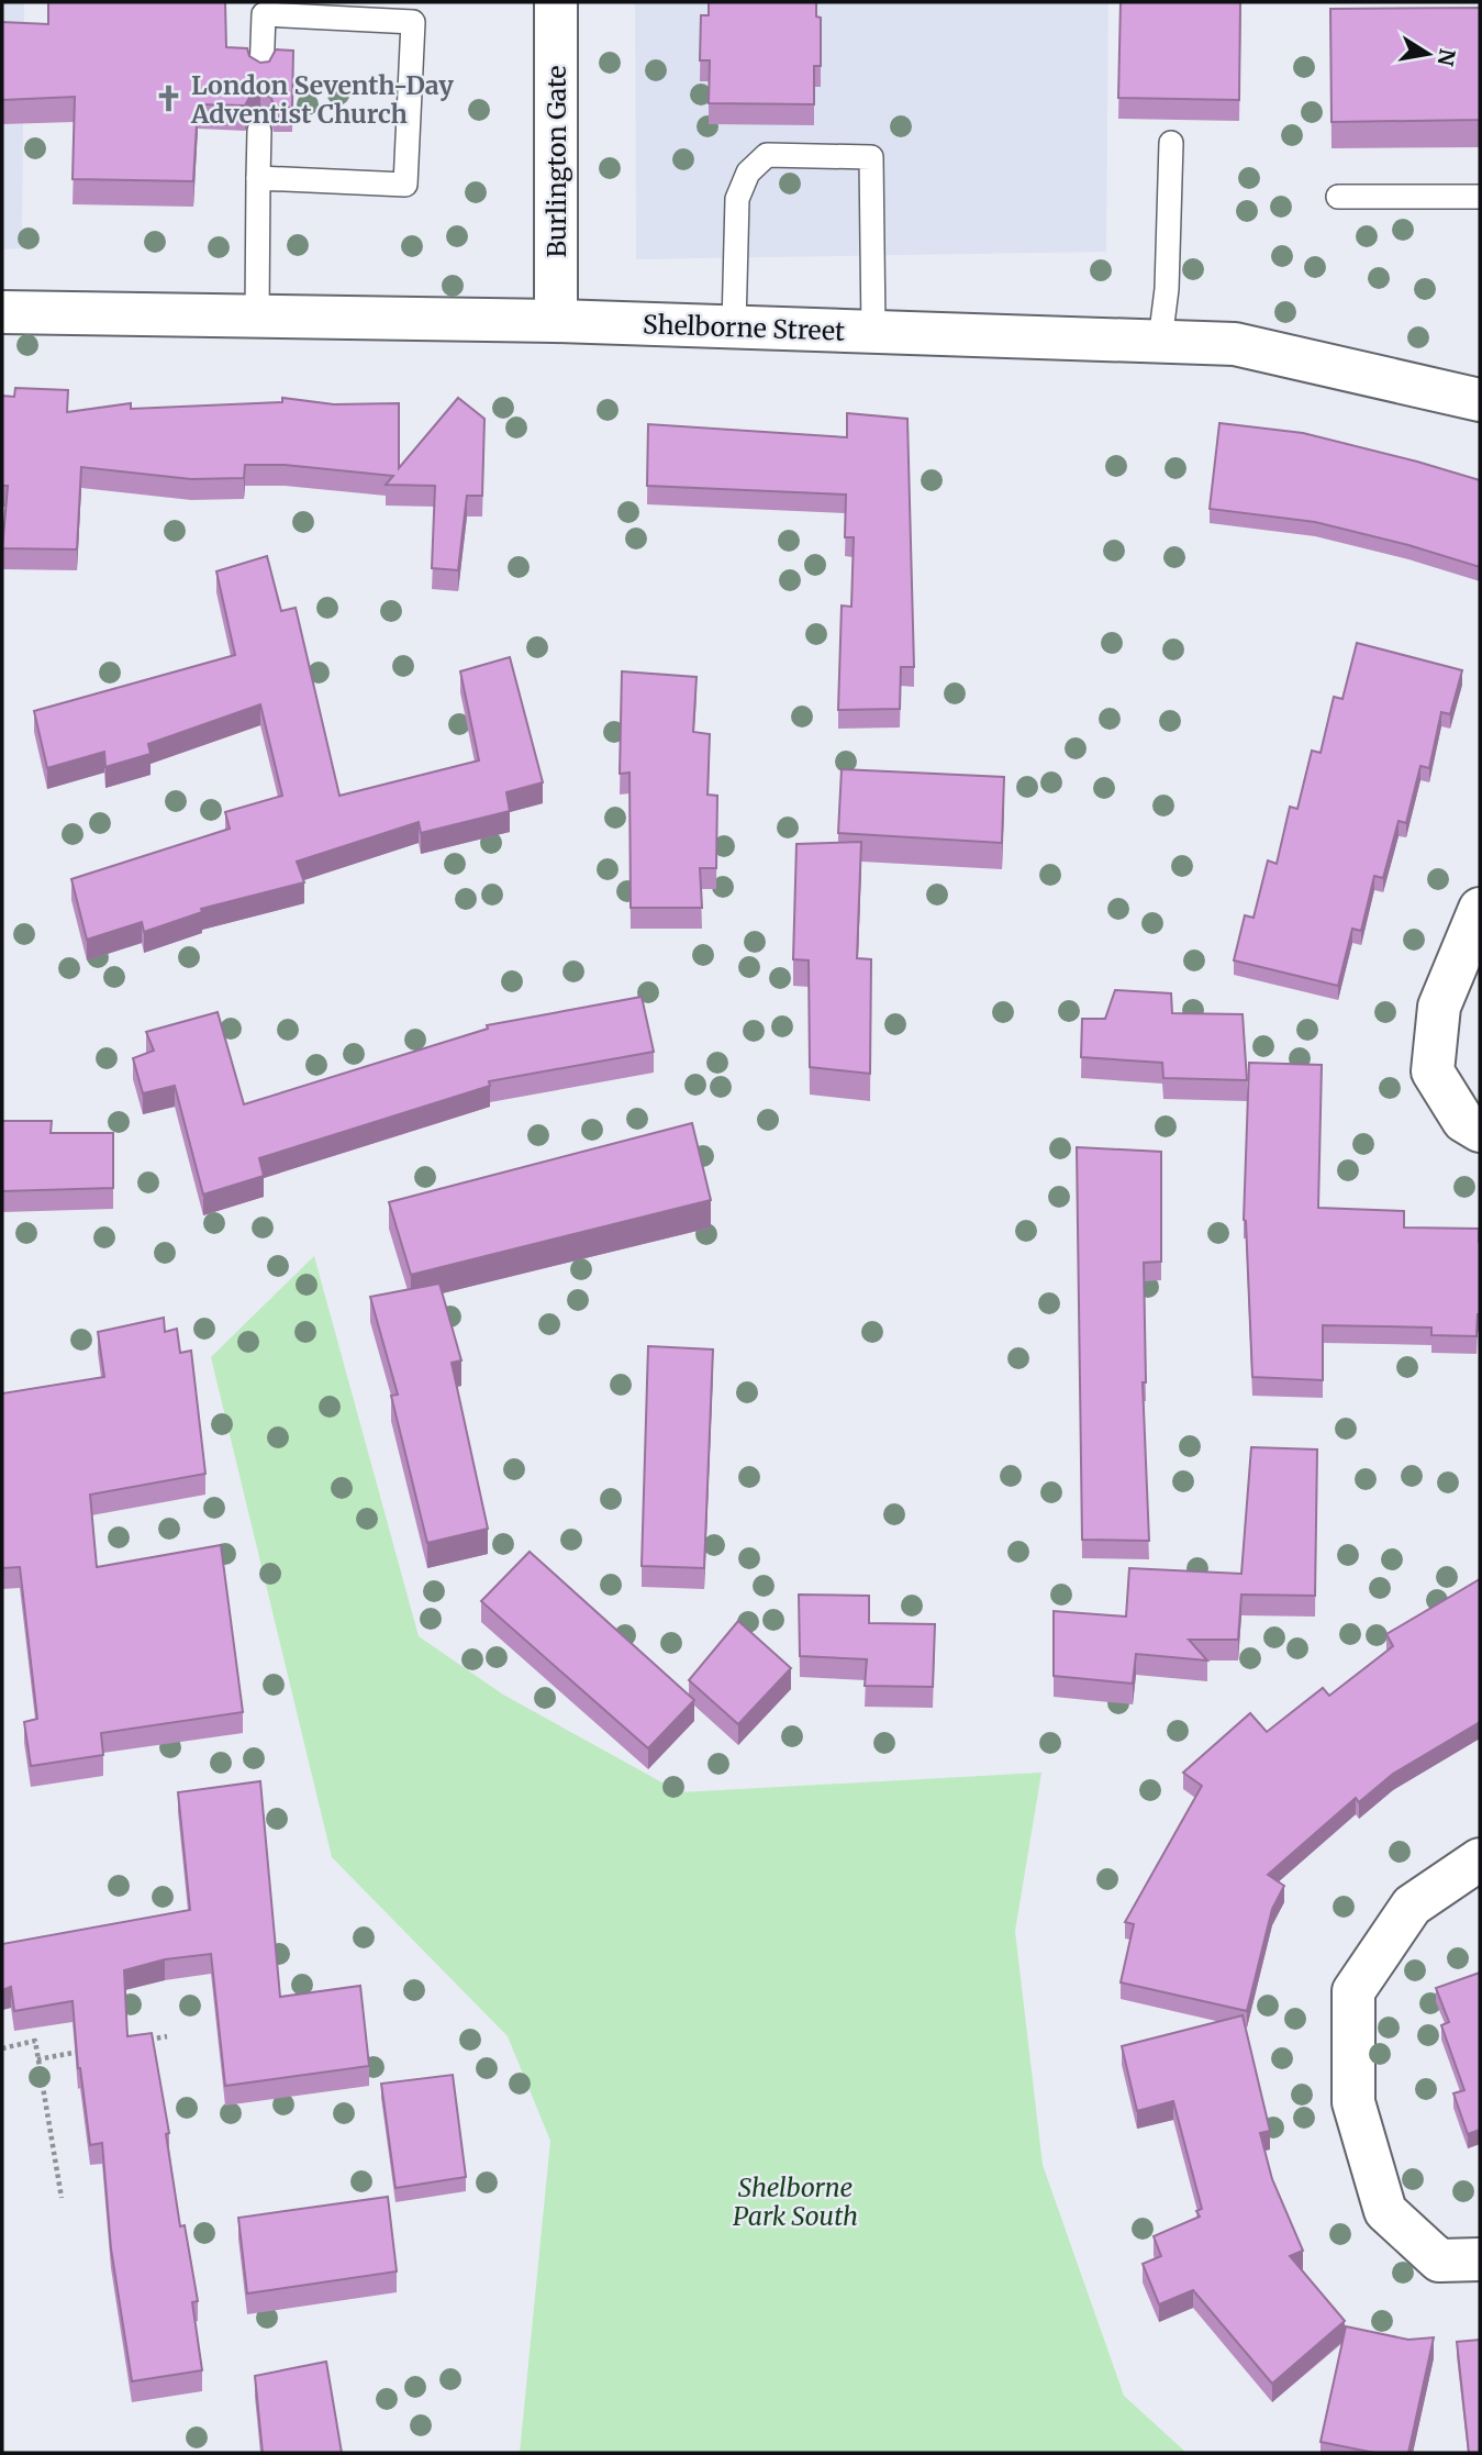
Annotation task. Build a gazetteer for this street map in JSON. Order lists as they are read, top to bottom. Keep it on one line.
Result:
{"streets":{"street":["Burlington Gate","Shelborne Street"]},"crossings":[["Burlington Gate","Shelborne Street"]],"parks":["Shelborne Park South"],"places":{"church":["London Seventh-Day Adventist Church"]},"north":"right"}
